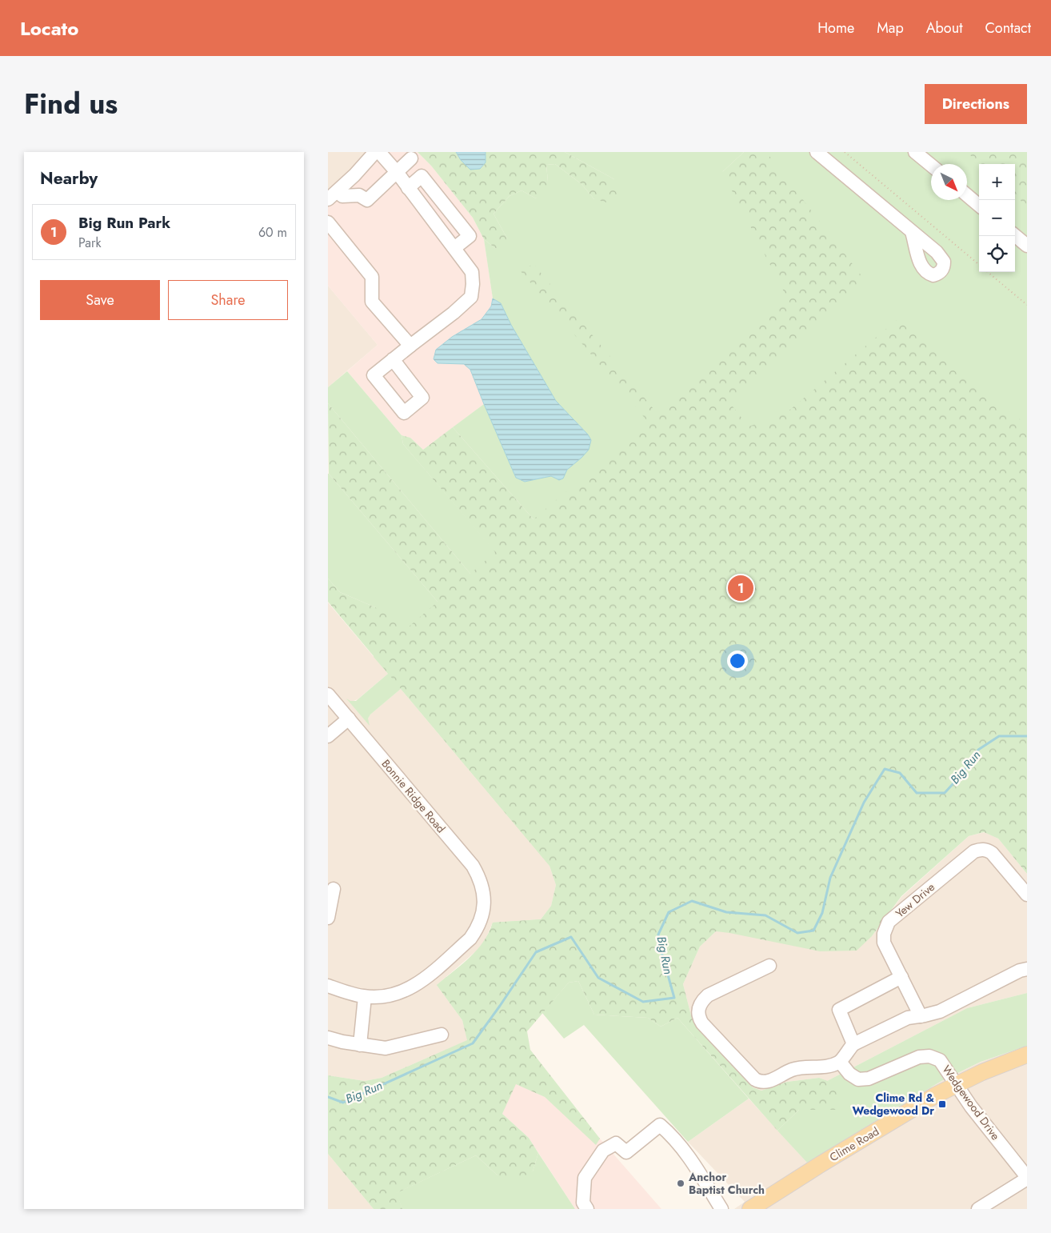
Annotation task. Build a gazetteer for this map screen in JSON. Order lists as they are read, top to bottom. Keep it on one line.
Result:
{"streets":{"main road":["Clime Road"],"street":["Bonnie Ridge Road","Yew Drive","Wedgewood Drive"]},"crossings":[["Wedgewood Drive","Clime Road"]],"water":["Big Run"],"places":{"transit":["Clime Rd & Wedgewood Dr"],"other":["Anchor Baptist Church"]},"north":"bottom right","page":{"header":"Locato","nav":["Home","Map","About","Contact"],"title":"Find us","buttons":["Directions",["Save","Share"]],"heading":"Nearby","map_buttons":["+","−"],"list":[{"mark":"1","name":"Big Run Park","note":"Park","value":"60 m"}],"pins":"1"}}
